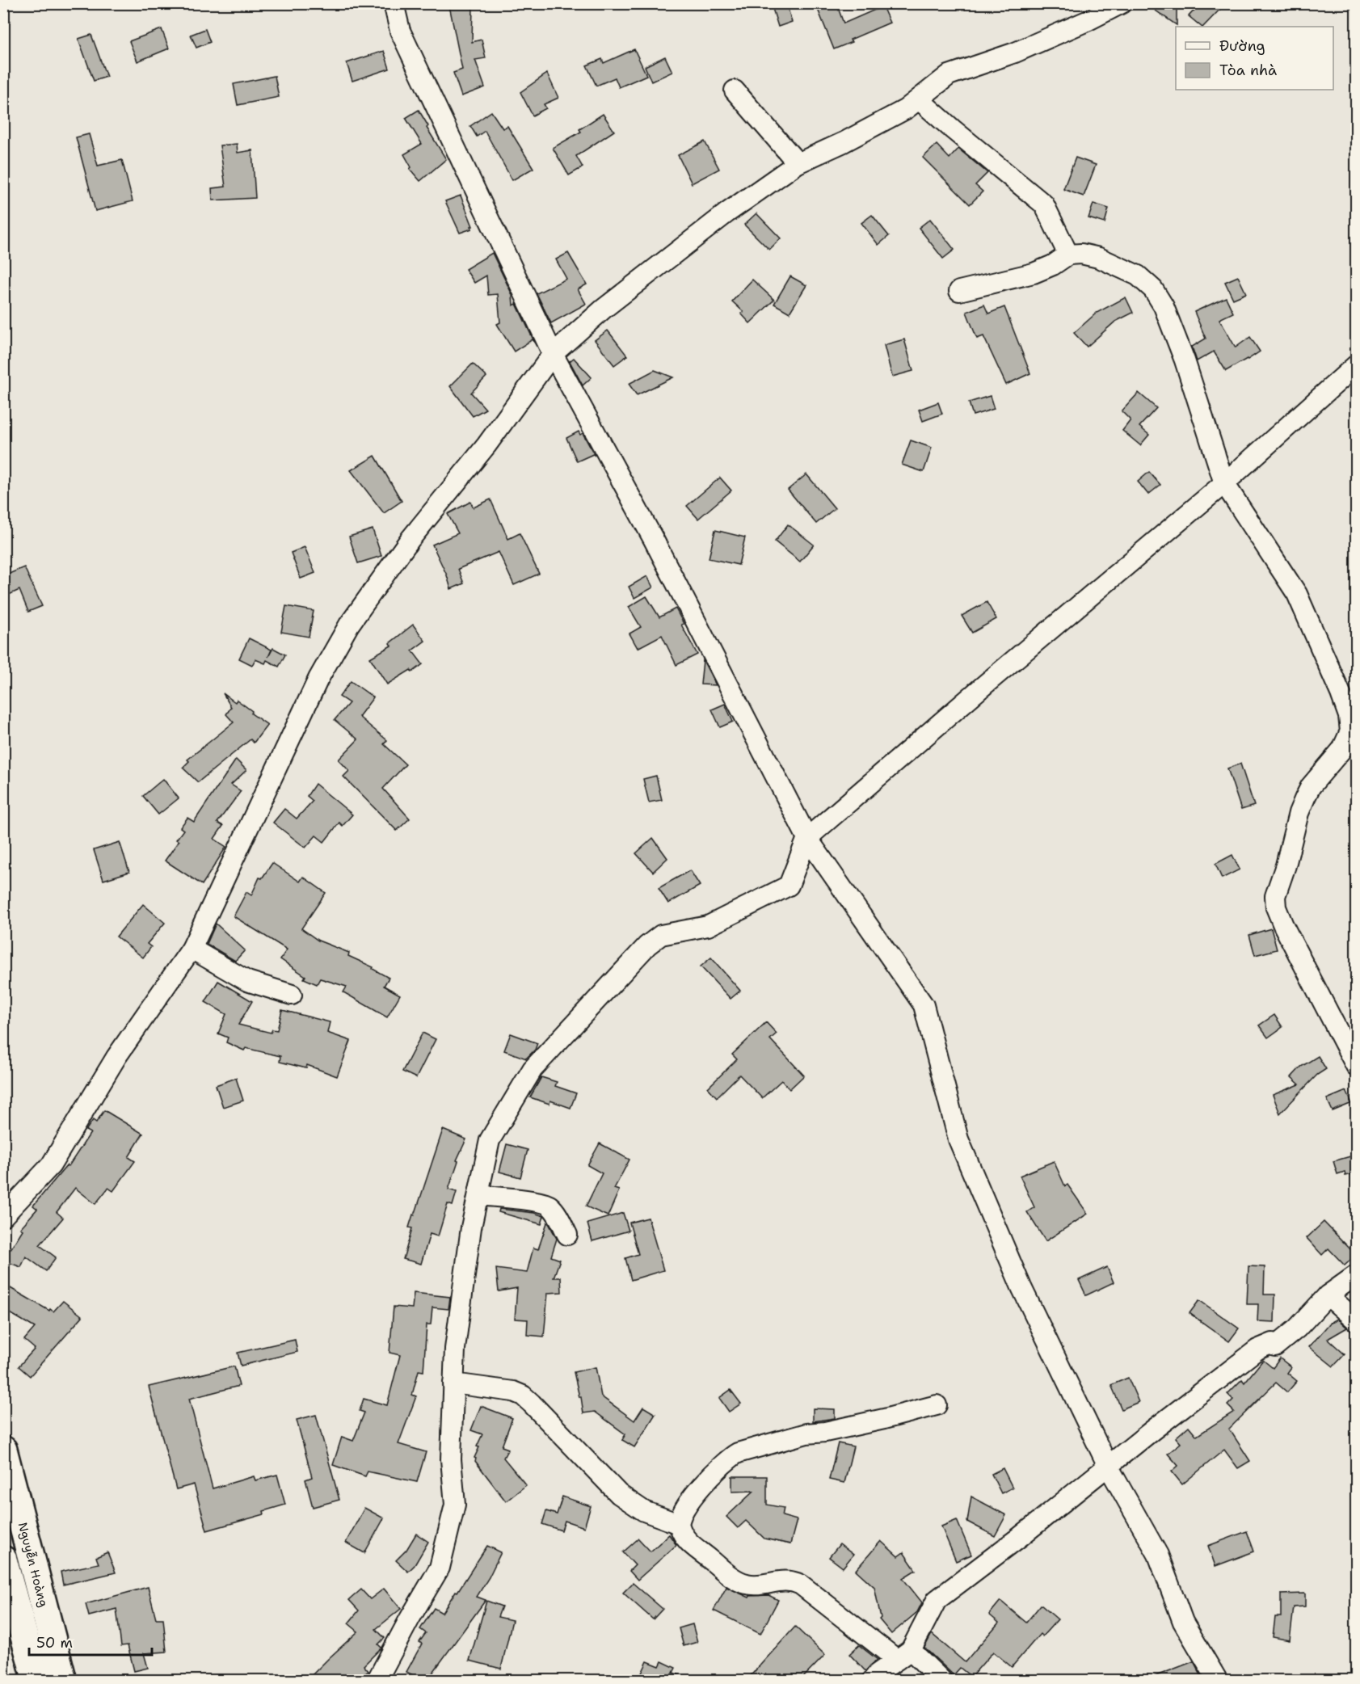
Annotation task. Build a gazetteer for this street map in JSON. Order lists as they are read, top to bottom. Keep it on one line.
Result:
{"streets":{"highway":["Nguyễn Hoàng"]},"legend":["Đường","Tòa nhà"],"scale_bar":"50 m"}
